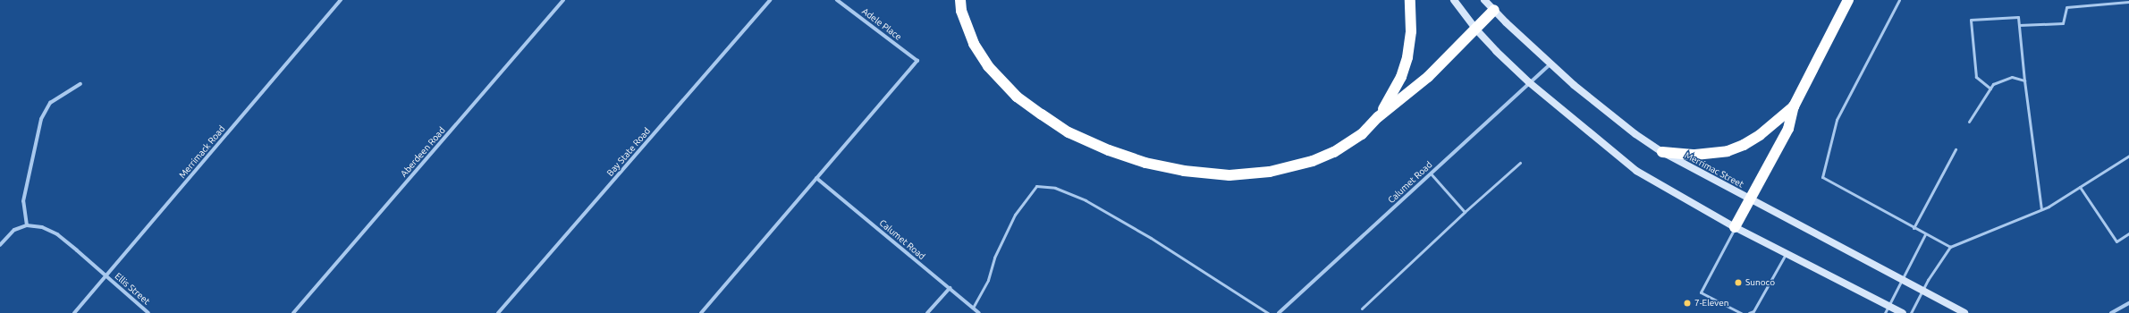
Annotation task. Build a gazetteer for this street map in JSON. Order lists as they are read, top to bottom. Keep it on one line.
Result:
{"streets":{"main road":["Merrimac Street"],"street":["Adele Place","Merrimack Road","Aberdeen Road","Bay State Road","Calumet Road","Ellis Street"]},"crossings":[["Adele Place","Calumet Road"],["Merrimack Road","Ellis Street"],["Merrimac Street","Calumet Road"]],"places":["Sunoco","7-Eleven"]}
